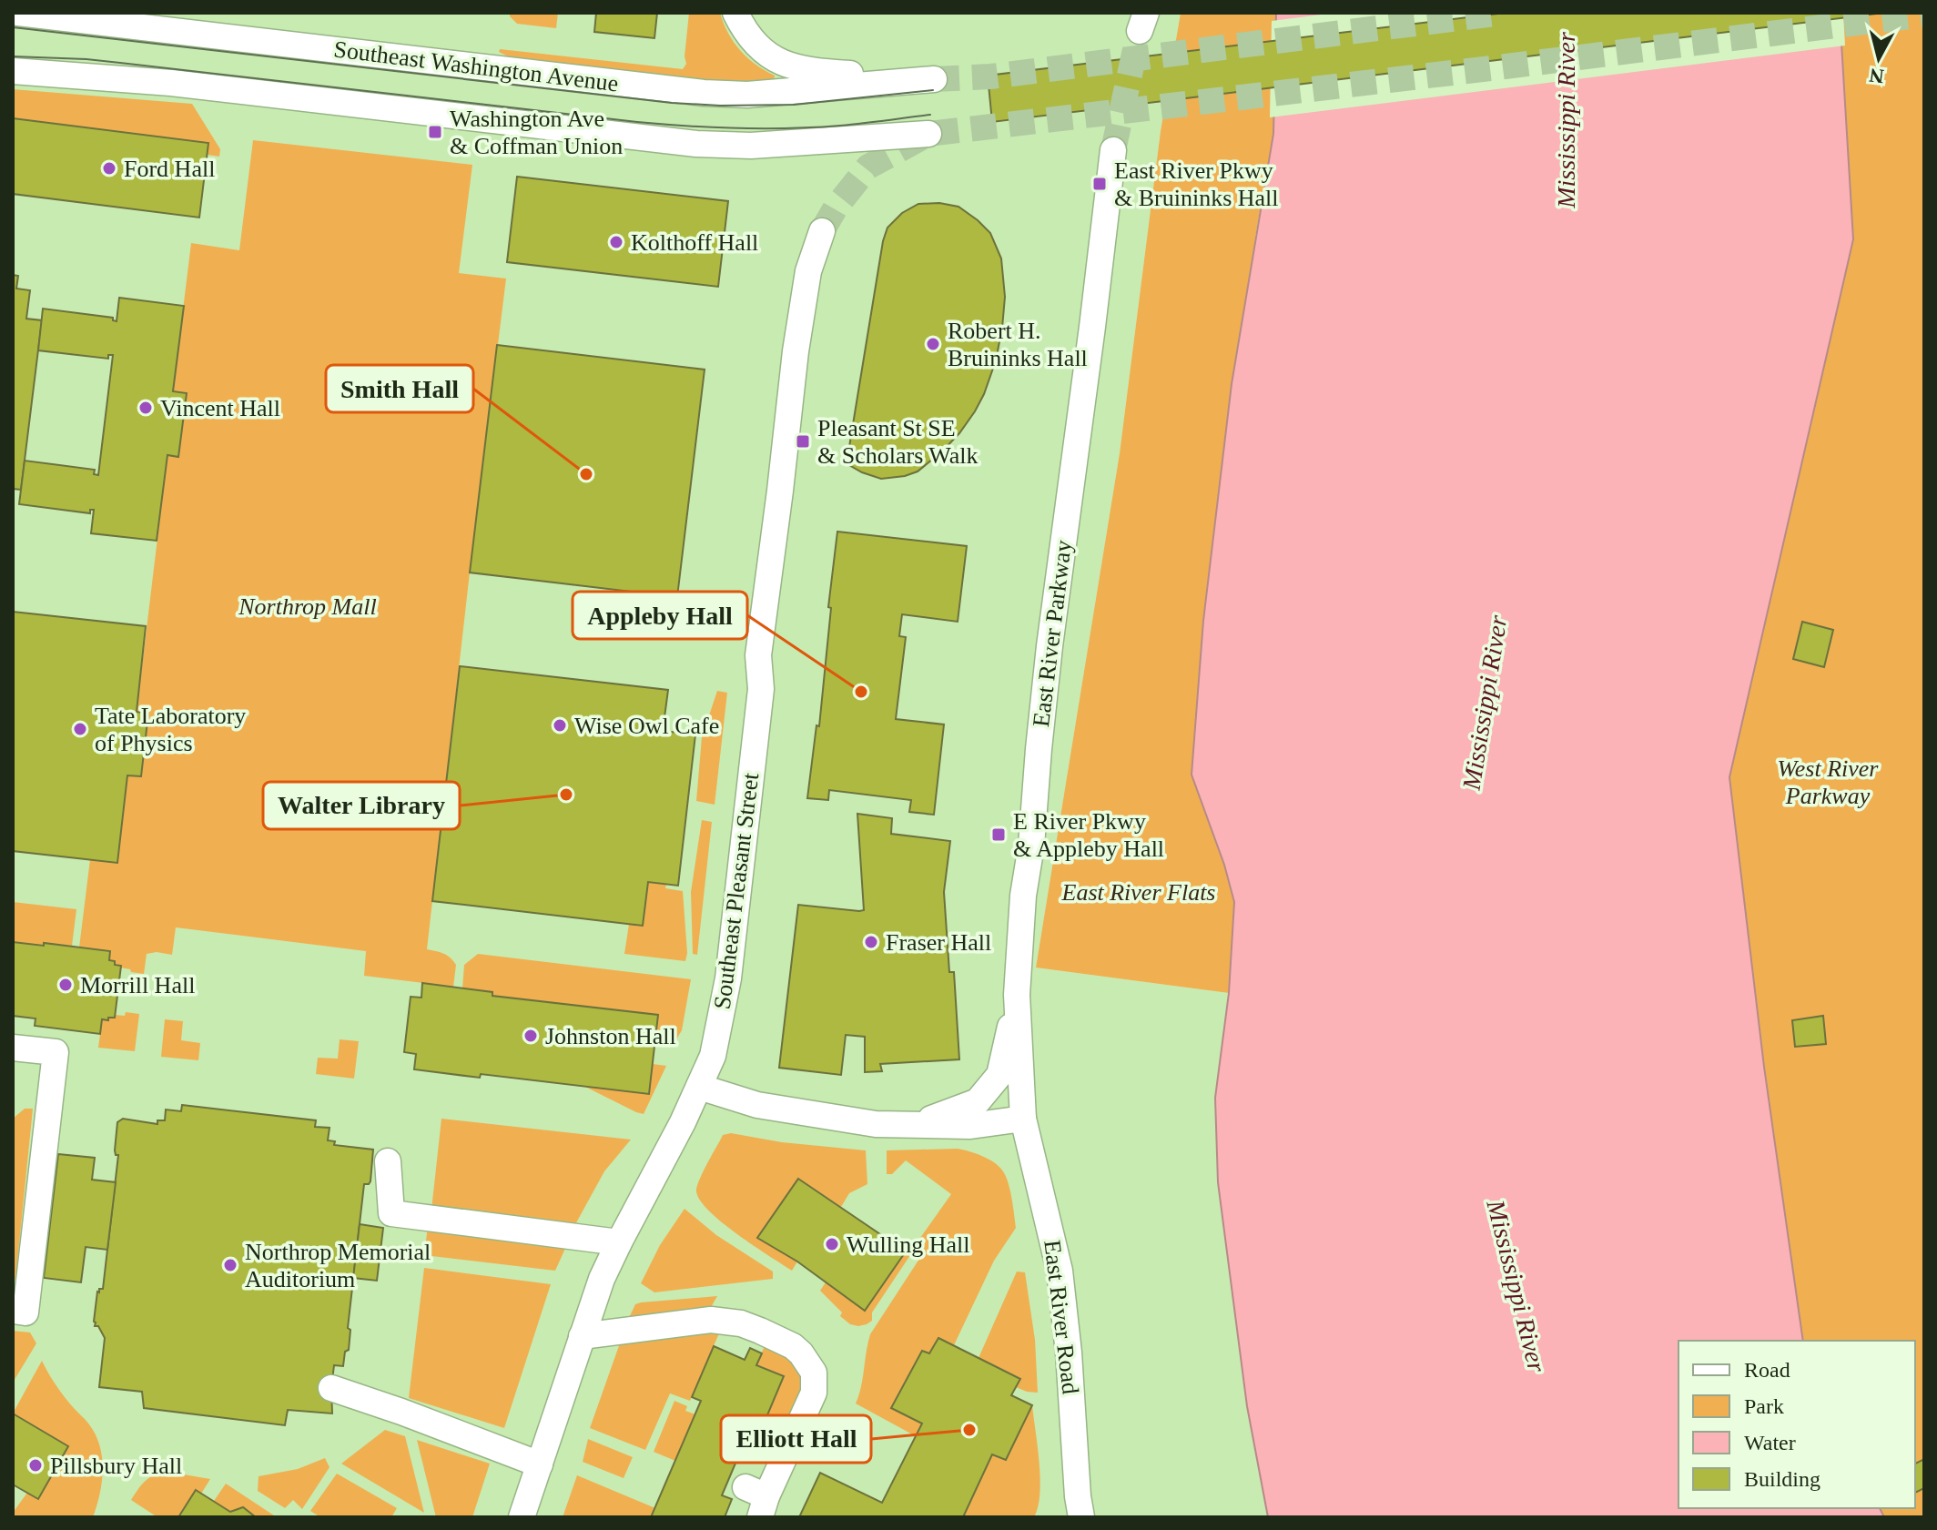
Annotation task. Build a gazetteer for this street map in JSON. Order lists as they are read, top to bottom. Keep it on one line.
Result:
{"streets":{"street":["Southeast Washington Avenue","East River Parkway","Southeast Pleasant Street","East River Road"]},"crossings":[["East River Parkway","East River Road"]],"water":["Mississippi River"],"parks":["Northrop Mall","West River Parkway","East River Flats"],"places":{"transit":["Washington Ave & Coffman Union","East River Pkwy & Bruininks Hall","Pleasant St SE & Scholars Walk","E River Pkwy & Appleby Hall"],"other":["Ford Hall","Kolthoff Hall","Robert H. Bruininks Hall","Vincent Hall","Smith Hall","Appleby Hall","Wise Owl Cafe","Tate Laboratory of Physics","Walter Library","Fraser Hall","Morrill Hall","Johnston Hall","Wulling Hall","Northrop Memorial Auditorium","Elliott Hall","Pillsbury Hall"]},"legend":["Road","Park","Water","Building"],"north":"bottom"}
